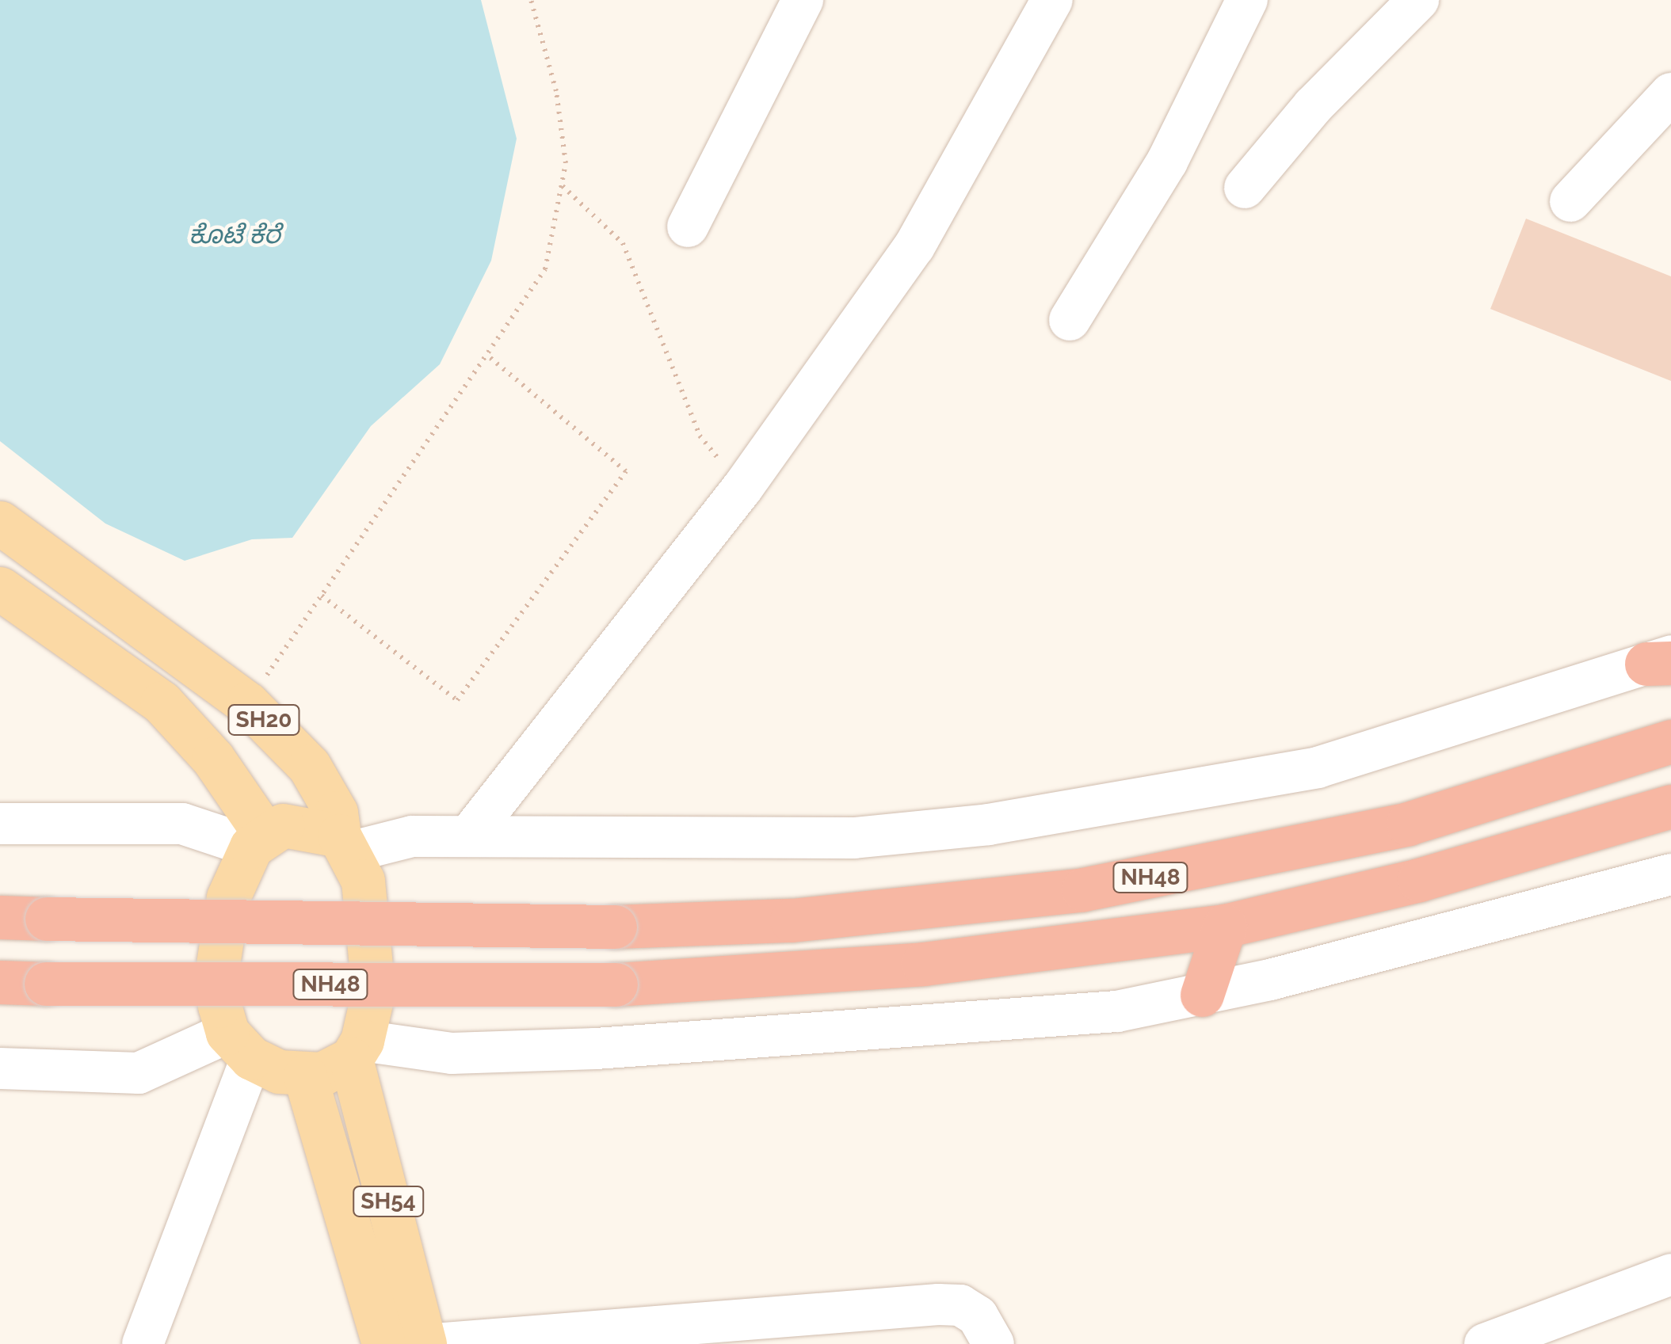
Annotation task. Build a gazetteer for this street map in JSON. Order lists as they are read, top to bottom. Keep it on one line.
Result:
{"streets":{"highway":["NH48"],"main road":["SH20","SH54"]},"crossings":[["SH20","SH54"]],"water":["ಕೊಟೆ ಕೆರೆ"]}
